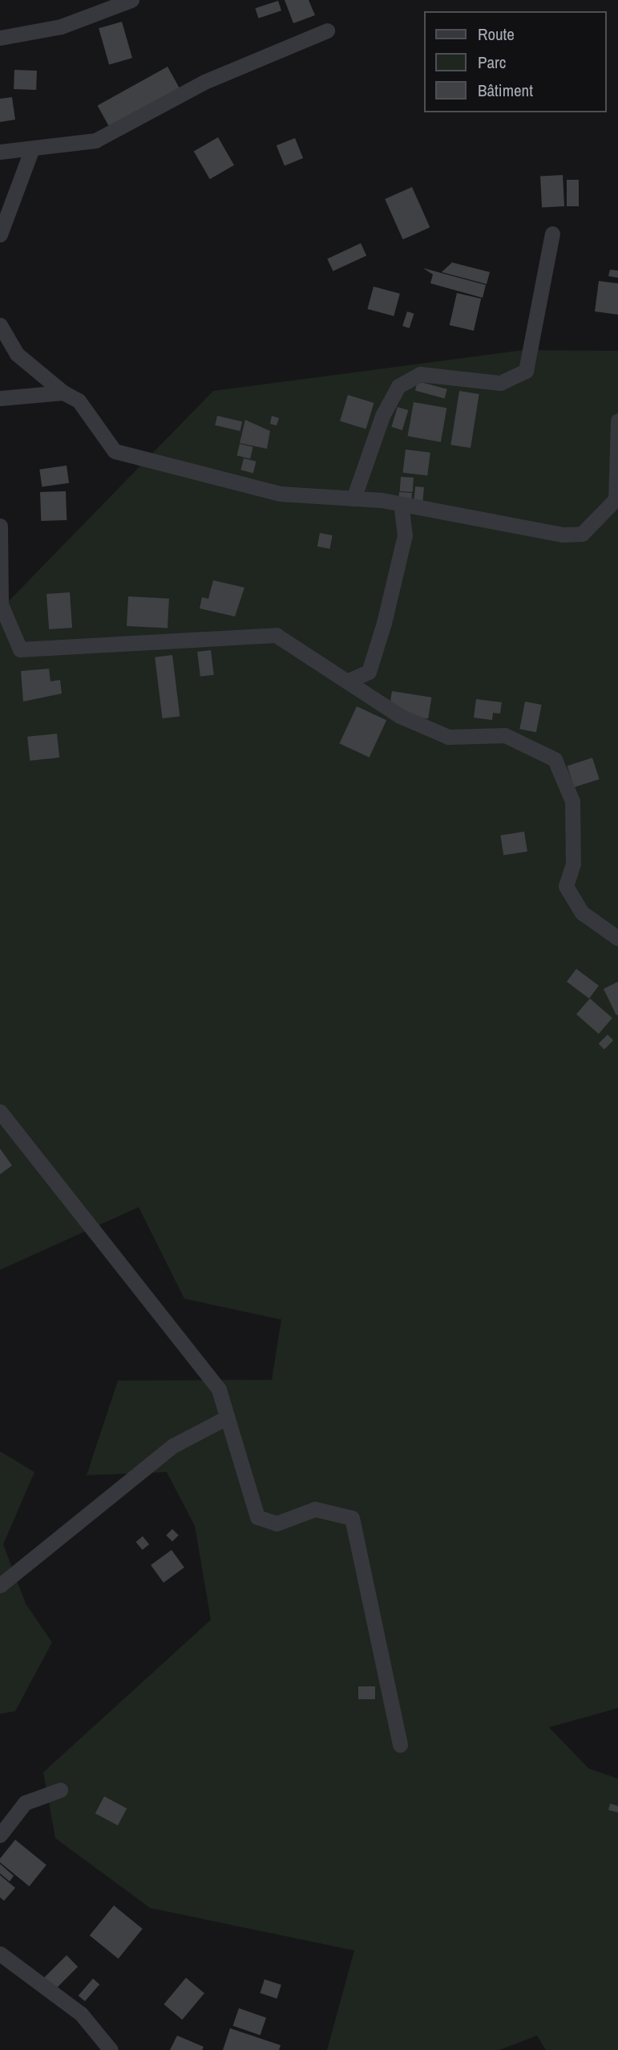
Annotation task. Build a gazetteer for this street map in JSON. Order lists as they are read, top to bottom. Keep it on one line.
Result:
{"legend":["Route","Parc","Bâtiment"]}
